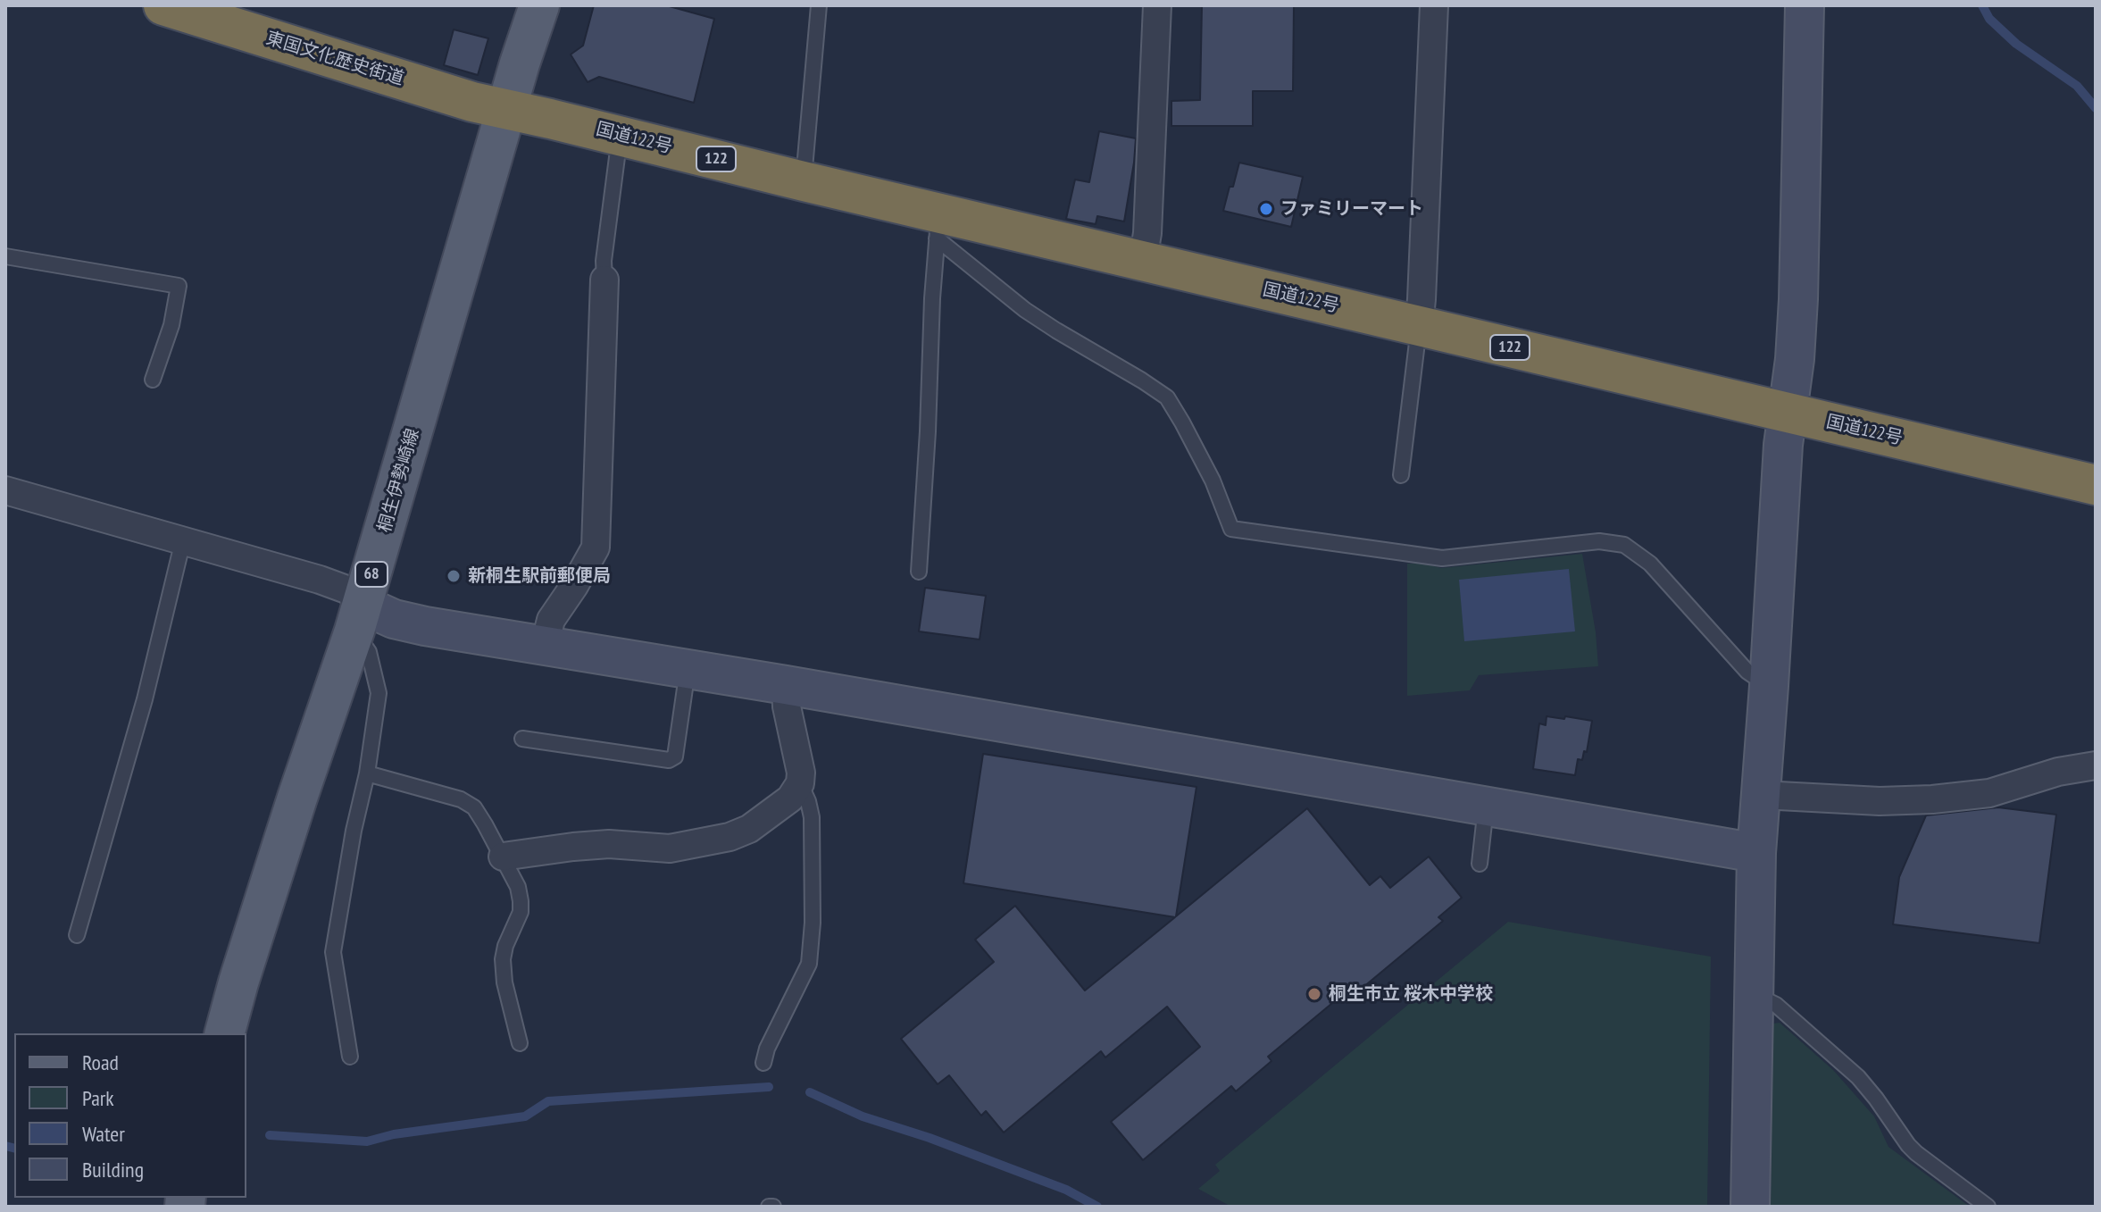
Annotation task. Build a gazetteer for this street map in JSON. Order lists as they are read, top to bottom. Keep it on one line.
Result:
{"streets":{"highway":["東国文化歴史街道","国道122号","122"],"main road":["桐生伊勢崎線","68"]},"crossings":[["東国文化歴史街道","国道122号"],["東国文化歴史街道","桐生伊勢崎線"],["国道122号","桐生伊勢崎線"]],"places":["ファミリーマート","新桐生駅前郵便局","桐生市立 桜木中学校"],"legend":["Road","Park","Water","Building"]}
